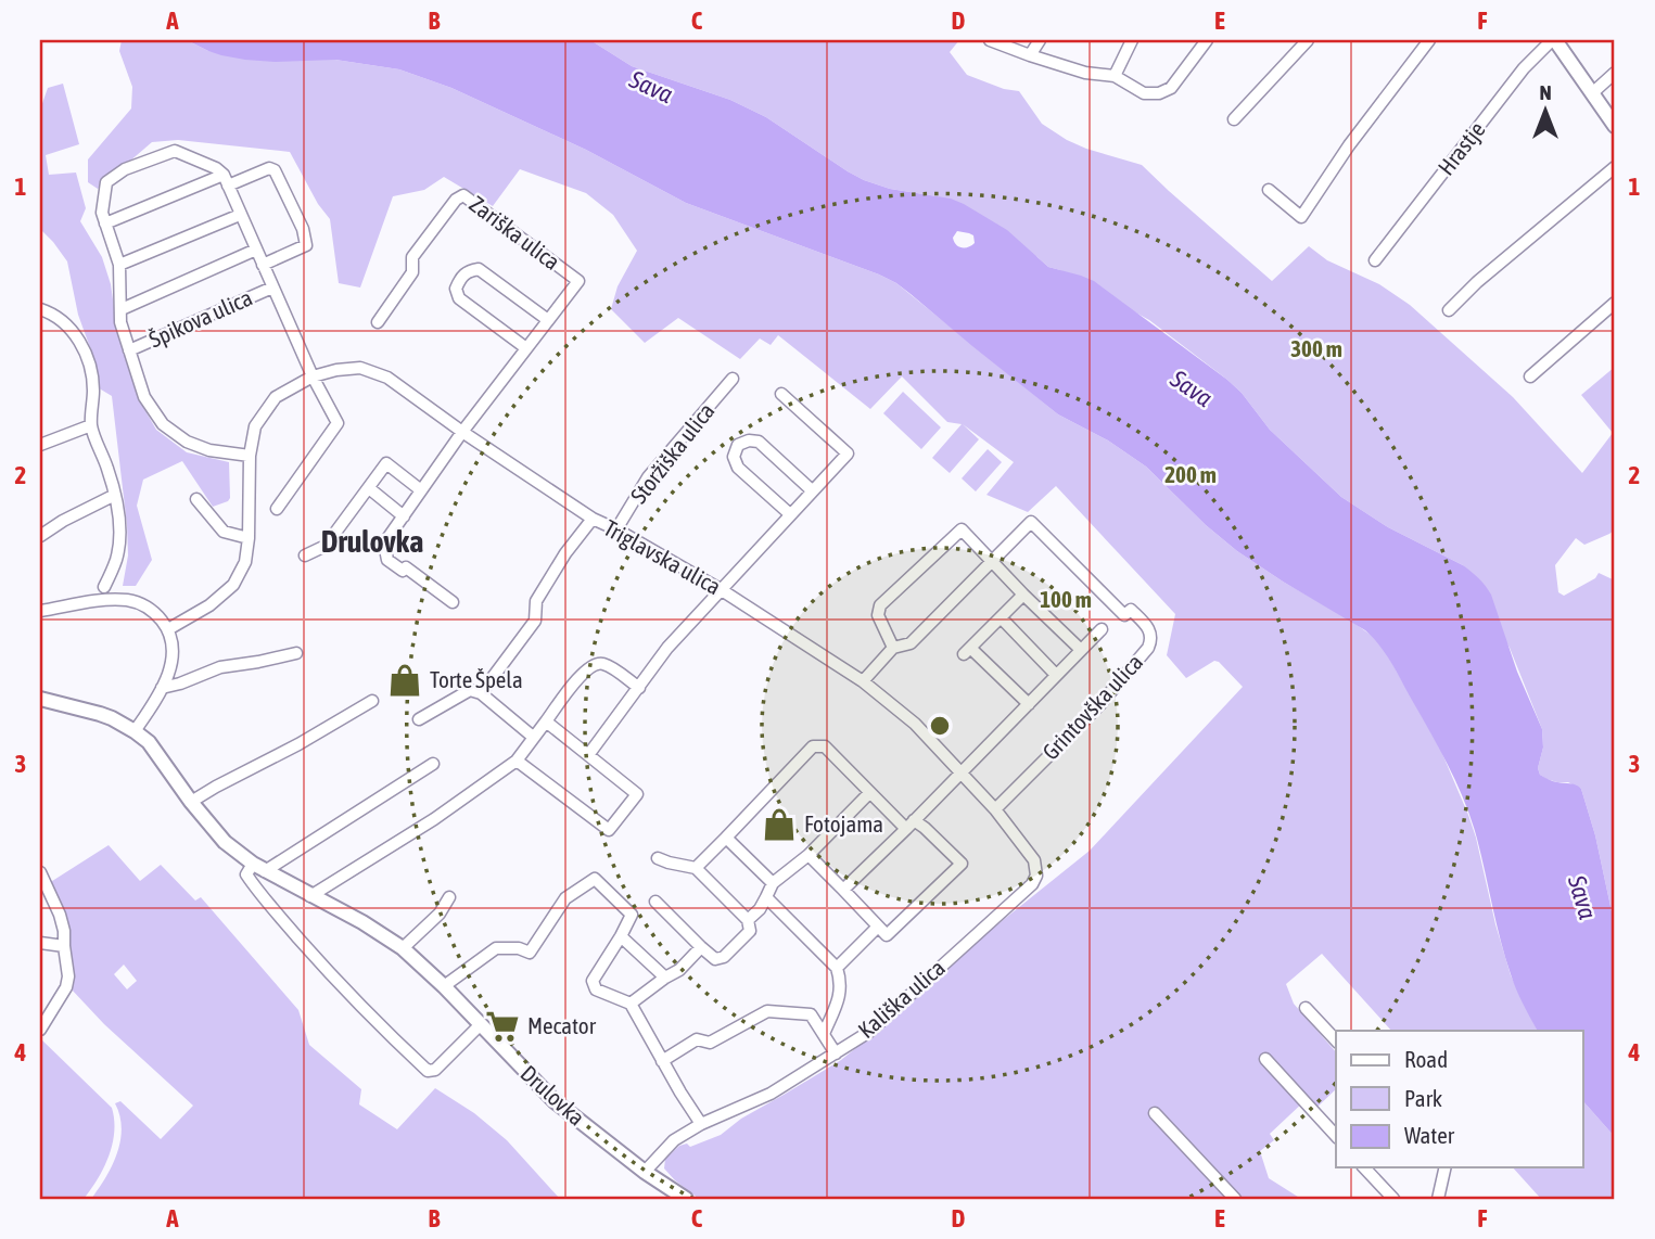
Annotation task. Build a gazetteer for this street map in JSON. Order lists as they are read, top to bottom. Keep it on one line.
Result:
{"streets":{"street":["Hrastje","Zariška ulica","Špikova ulica","Storžiška ulica","Triglavska ulica","Grintovška ulica","Kališka ulica","Drulovka"]},"crossings":[["Zariška ulica","Triglavska ulica"],["Špikova ulica","Triglavska ulica"],["Storžiška ulica","Triglavska ulica"],["Triglavska ulica","Grintovška ulica"],["Triglavska ulica","Kališka ulica"],["Grintovška ulica","Kališka ulica"],["Kališka ulica","Drulovka"]],"districts":["Drulovka"],"water":["Sava"],"places":{"shop":["Torte Špela","Fotojama"],"supermarket":["Mecator"]},"legend":["Road","Park","Water"],"north":"top","grid":{"columns":["A","B","C","D","E","F"],"rows":["1","2","3","4"]},"rings":["300 m","200 m","100 m"]}
